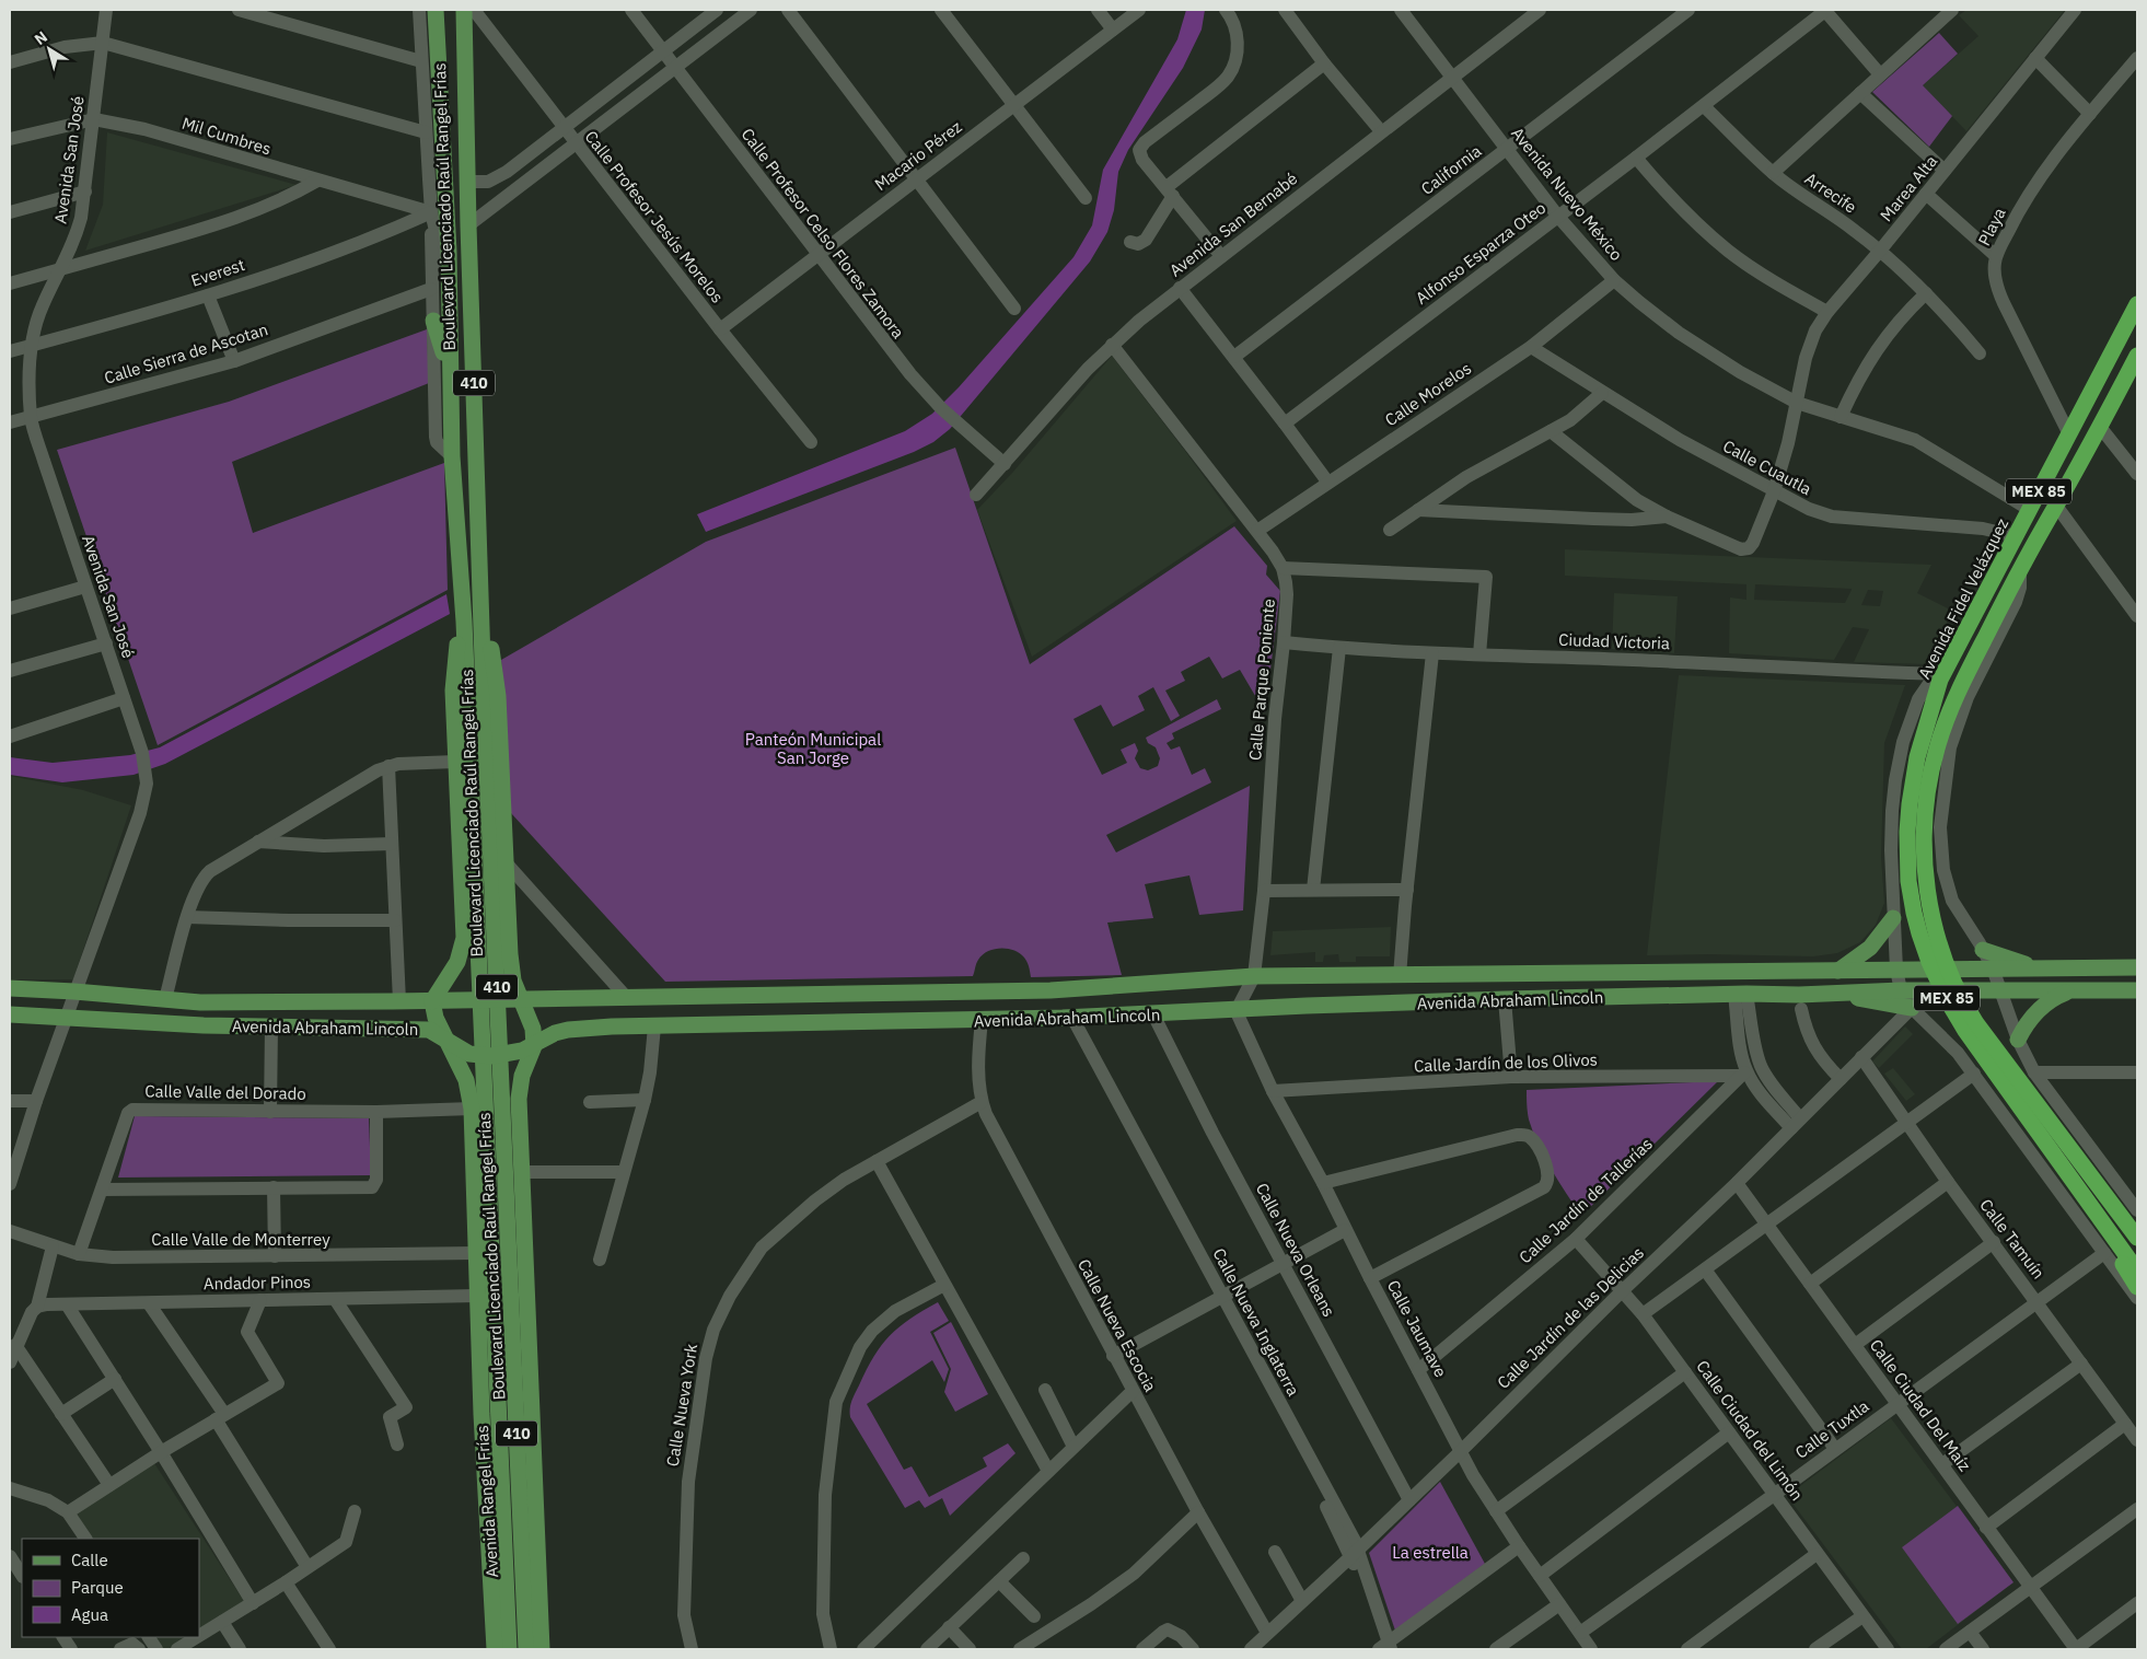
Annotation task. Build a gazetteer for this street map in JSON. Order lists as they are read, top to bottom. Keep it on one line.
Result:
{"streets":{"highway":["MEX 85","Avenida Fidel Velázquez"],"main road":["Boulevard Licenciado Raúl Rangel Frías","410","Avenida Abraham Lincoln","Avenida Rangel Frías"],"street":["Mil Cumbres","Macario Pérez","Avenida San José","California","Marea Alta","Arrecife","Avenida Nuevo México","Calle Profesor Jesús Morelos","Avenida San Bernabé","Playa","Calle Profesor Celso Flores Zamora","Alfonso Esparza Oteo","Everest","Calle Sierra de Ascotan","Calle Morelos","Calle Cuautla","Ciudad Victoria","Calle Parque Poniente","Calle Jardín de los Olivos","Calle Valle del Dorado","Calle Jardín de Tallerías","Calle Valle de Monterrey","Calle Tamuín","Calle Nueva Orleans","Andador Pinos","Calle Jardín de las Delicias","Calle Nueva Inglaterra","Calle Nueva Escocia","Calle Jaumave","Calle Nueva York","Calle Ciudad Del Maíz","Calle Tuxtla","Calle Ciudad del Limón"]},"crossings":[["Mil Cumbres","Avenida San José"],["Mil Cumbres","Boulevard Licenciado Raúl Rangel Frías"],["Mil Cumbres","Everest"],["Macario Pérez","Calle Profesor Jesús Morelos"],["Macario Pérez","Calle Profesor Celso Flores Zamora"],["Avenida San José","Everest"],["Avenida San José","Calle Sierra de Ascotan"],["Avenida San José","Avenida Abraham Lincoln"],["California","Avenida Nuevo México"],["Marea Alta","Arrecife"],["Marea Alta","Avenida Nuevo México"],["Marea Alta","Calle Cuautla"],["Arrecife","Alfonso Esparza Oteo"],["Avenida Nuevo México","Avenida San Bernabé"],["Avenida Nuevo México","Alfonso Esparza Oteo"],["Avenida Nuevo México","Calle Morelos"],["Avenida Nuevo México","Avenida Fidel Velázquez"],["Boulevard Licenciado Raúl Rangel Frías","Everest"],["Avenida San Bernabé","Calle Profesor Celso Flores Zamora"],["Avenida San Bernabé","Calle Parque Poniente"],["Playa","Avenida Fidel Velázquez"],["Calle Morelos","Calle Cuautla"],["Calle Morelos","Calle Parque Poniente"],["Calle Cuautla","Avenida Fidel Velázquez"],["MEX 85","Avenida Fidel Velázquez"],["MEX 85","Calle Tuxtla"],["Avenida Fidel Velázquez","Ciudad Victoria"],["Ciudad Victoria","Calle Parque Poniente"],["Avenida Abraham Lincoln","Calle Nueva Orleans"],["Avenida Abraham Lincoln","Calle Nueva Inglaterra"],["Avenida Abraham Lincoln","Calle Nueva Escocia"],["Avenida Abraham Lincoln","Calle Jaumave"],["Avenida Abraham Lincoln","Avenida Rangel Frías"],["Calle Jardín de los Olivos","Calle Jardín de Tallerías"],["Calle Jardín de los Olivos","Calle Jaumave"],["Calle Valle del Dorado","Calle Valle de Monterrey"],["Calle Valle del Dorado","Avenida Rangel Frías"],["Calle Jardín de Tallerías","Calle Jaumave"],["Calle Jardín de Tallerías","Calle Ciudad del Limón"],["Calle Valle de Monterrey","Avenida Rangel Frías"],["Calle Tamuín","Calle Jardín de las Delicias"],["Calle Tamuín","Calle Tuxtla"],["Calle Nueva Orleans","Calle Jardín de las Delicias"],["Andador Pinos","Avenida Rangel Frías"],["Calle Jardín de las Delicias","Calle Nueva Inglaterra"],["Calle Jardín de las Delicias","Calle Nueva Escocia"],["Calle Jardín de las Delicias","Calle Jaumave"],["Calle Jardín de las Delicias","Calle Ciudad Del Maíz"],["Calle Jardín de las Delicias","Calle Ciudad del Limón"],["Calle Nueva Escocia","Calle Nueva York"],["Calle Jaumave","Calle Tuxtla"],["Calle Ciudad Del Maíz","Calle Tuxtla"],["Calle Tuxtla","Calle Ciudad del Limón"]],"parks":["Panteón Municipal San Jorge","La estrella"],"legend":["Calle","Parque","Agua"],"north":"top left"}
